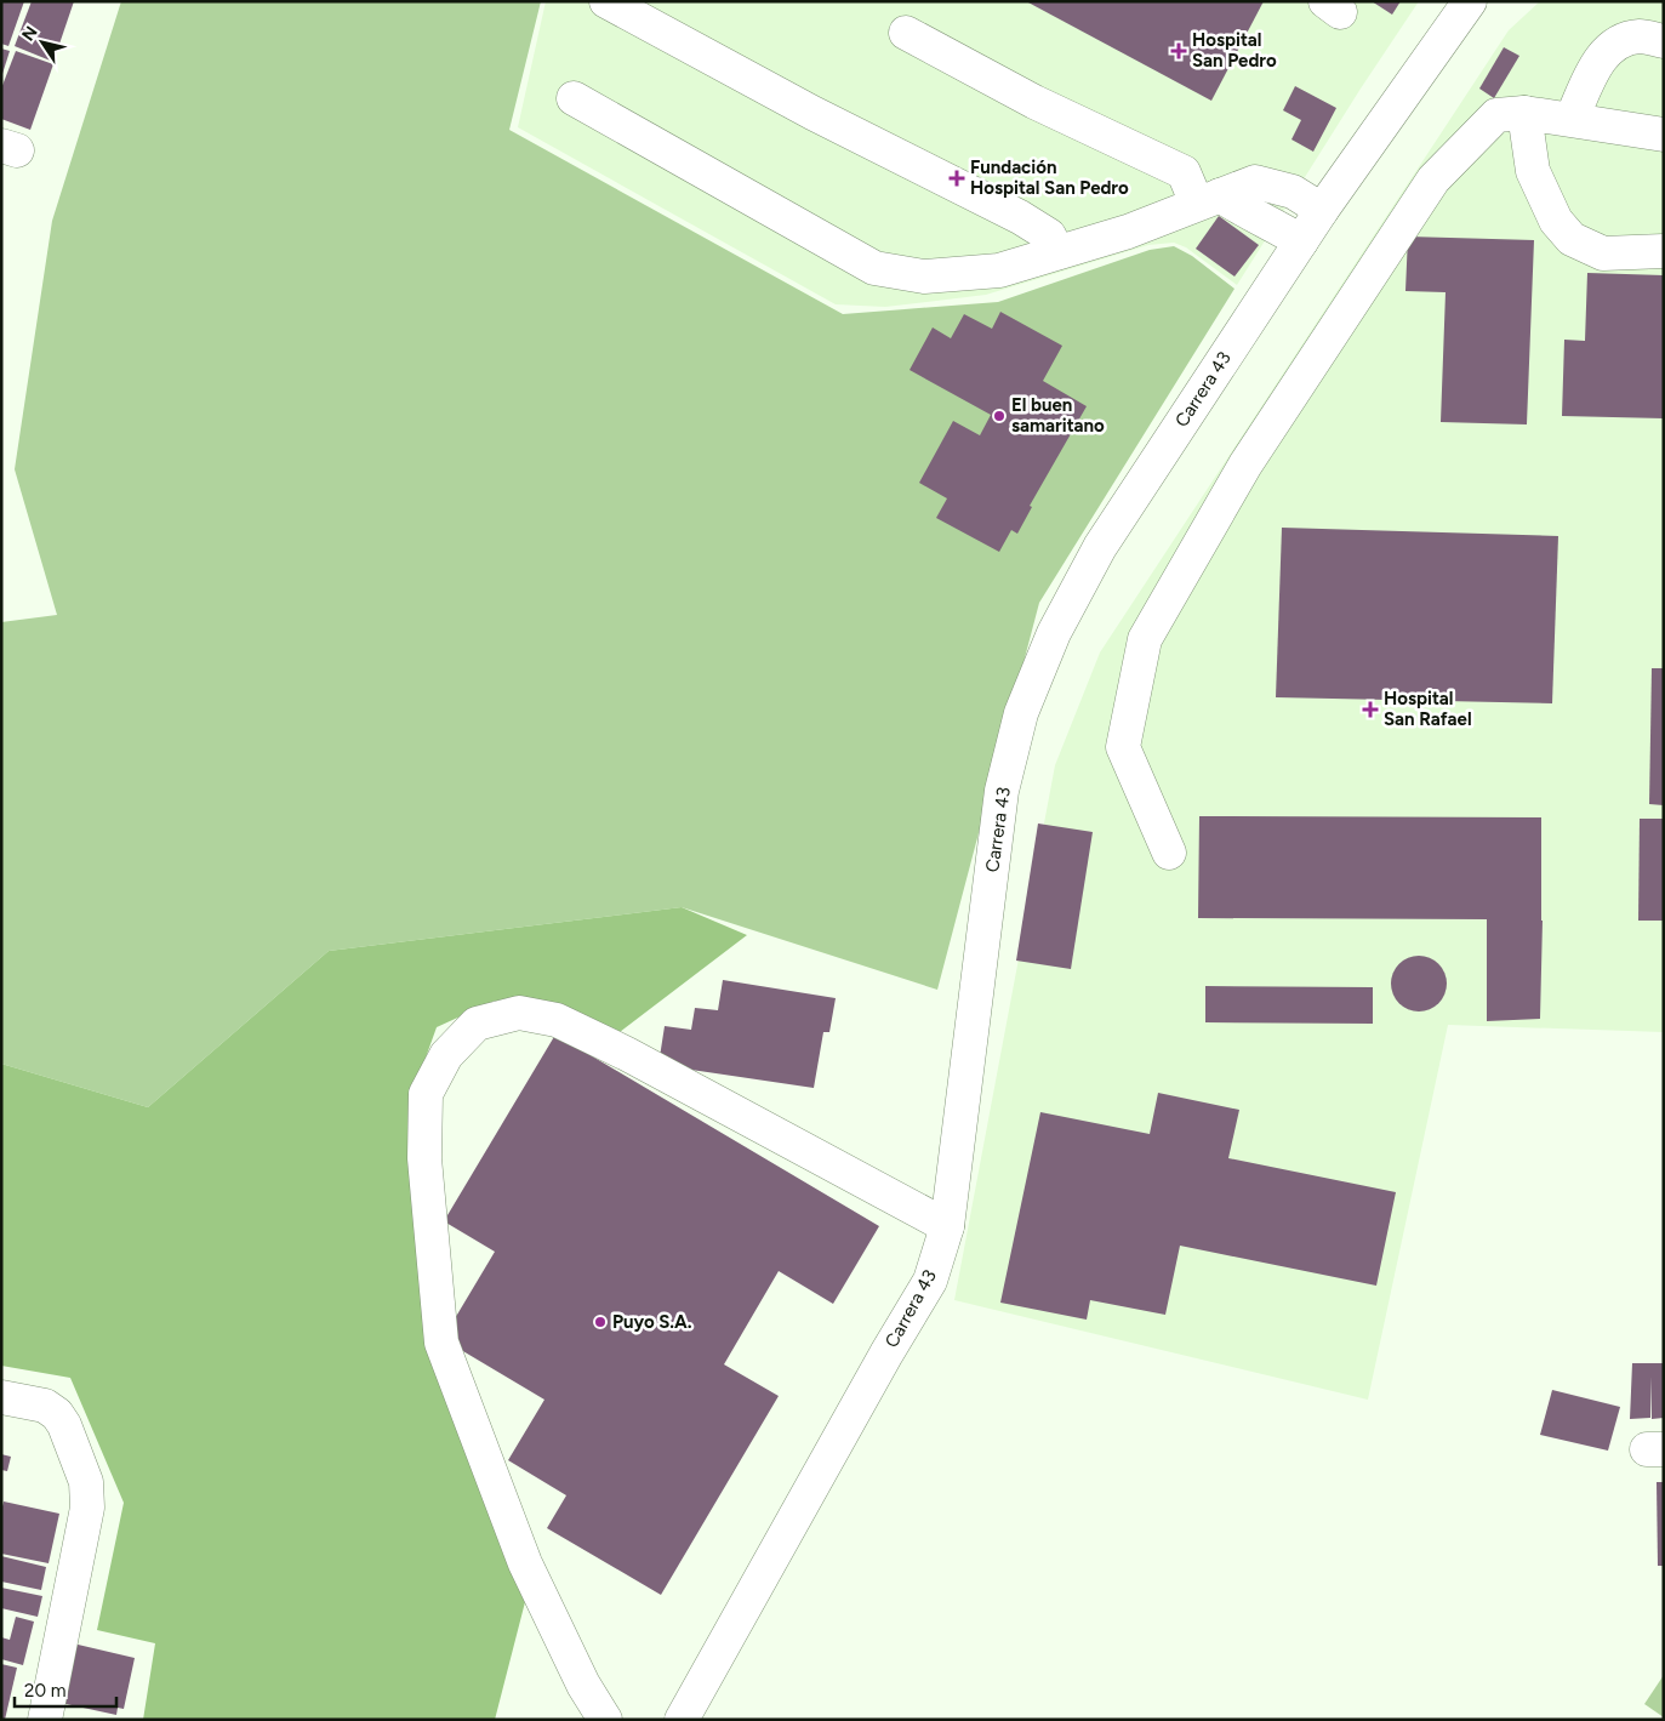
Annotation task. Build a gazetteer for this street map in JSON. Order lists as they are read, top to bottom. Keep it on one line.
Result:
{"streets":{"street":["Carrera 43"]},"places":{"health":["Hospital San Pedro","Fundación Hospital San Pedro","Hospital San Rafael"],"other":["El buen samaritano","Puyo S.A."]},"scale_bar":"20 m","north":"top left"}
